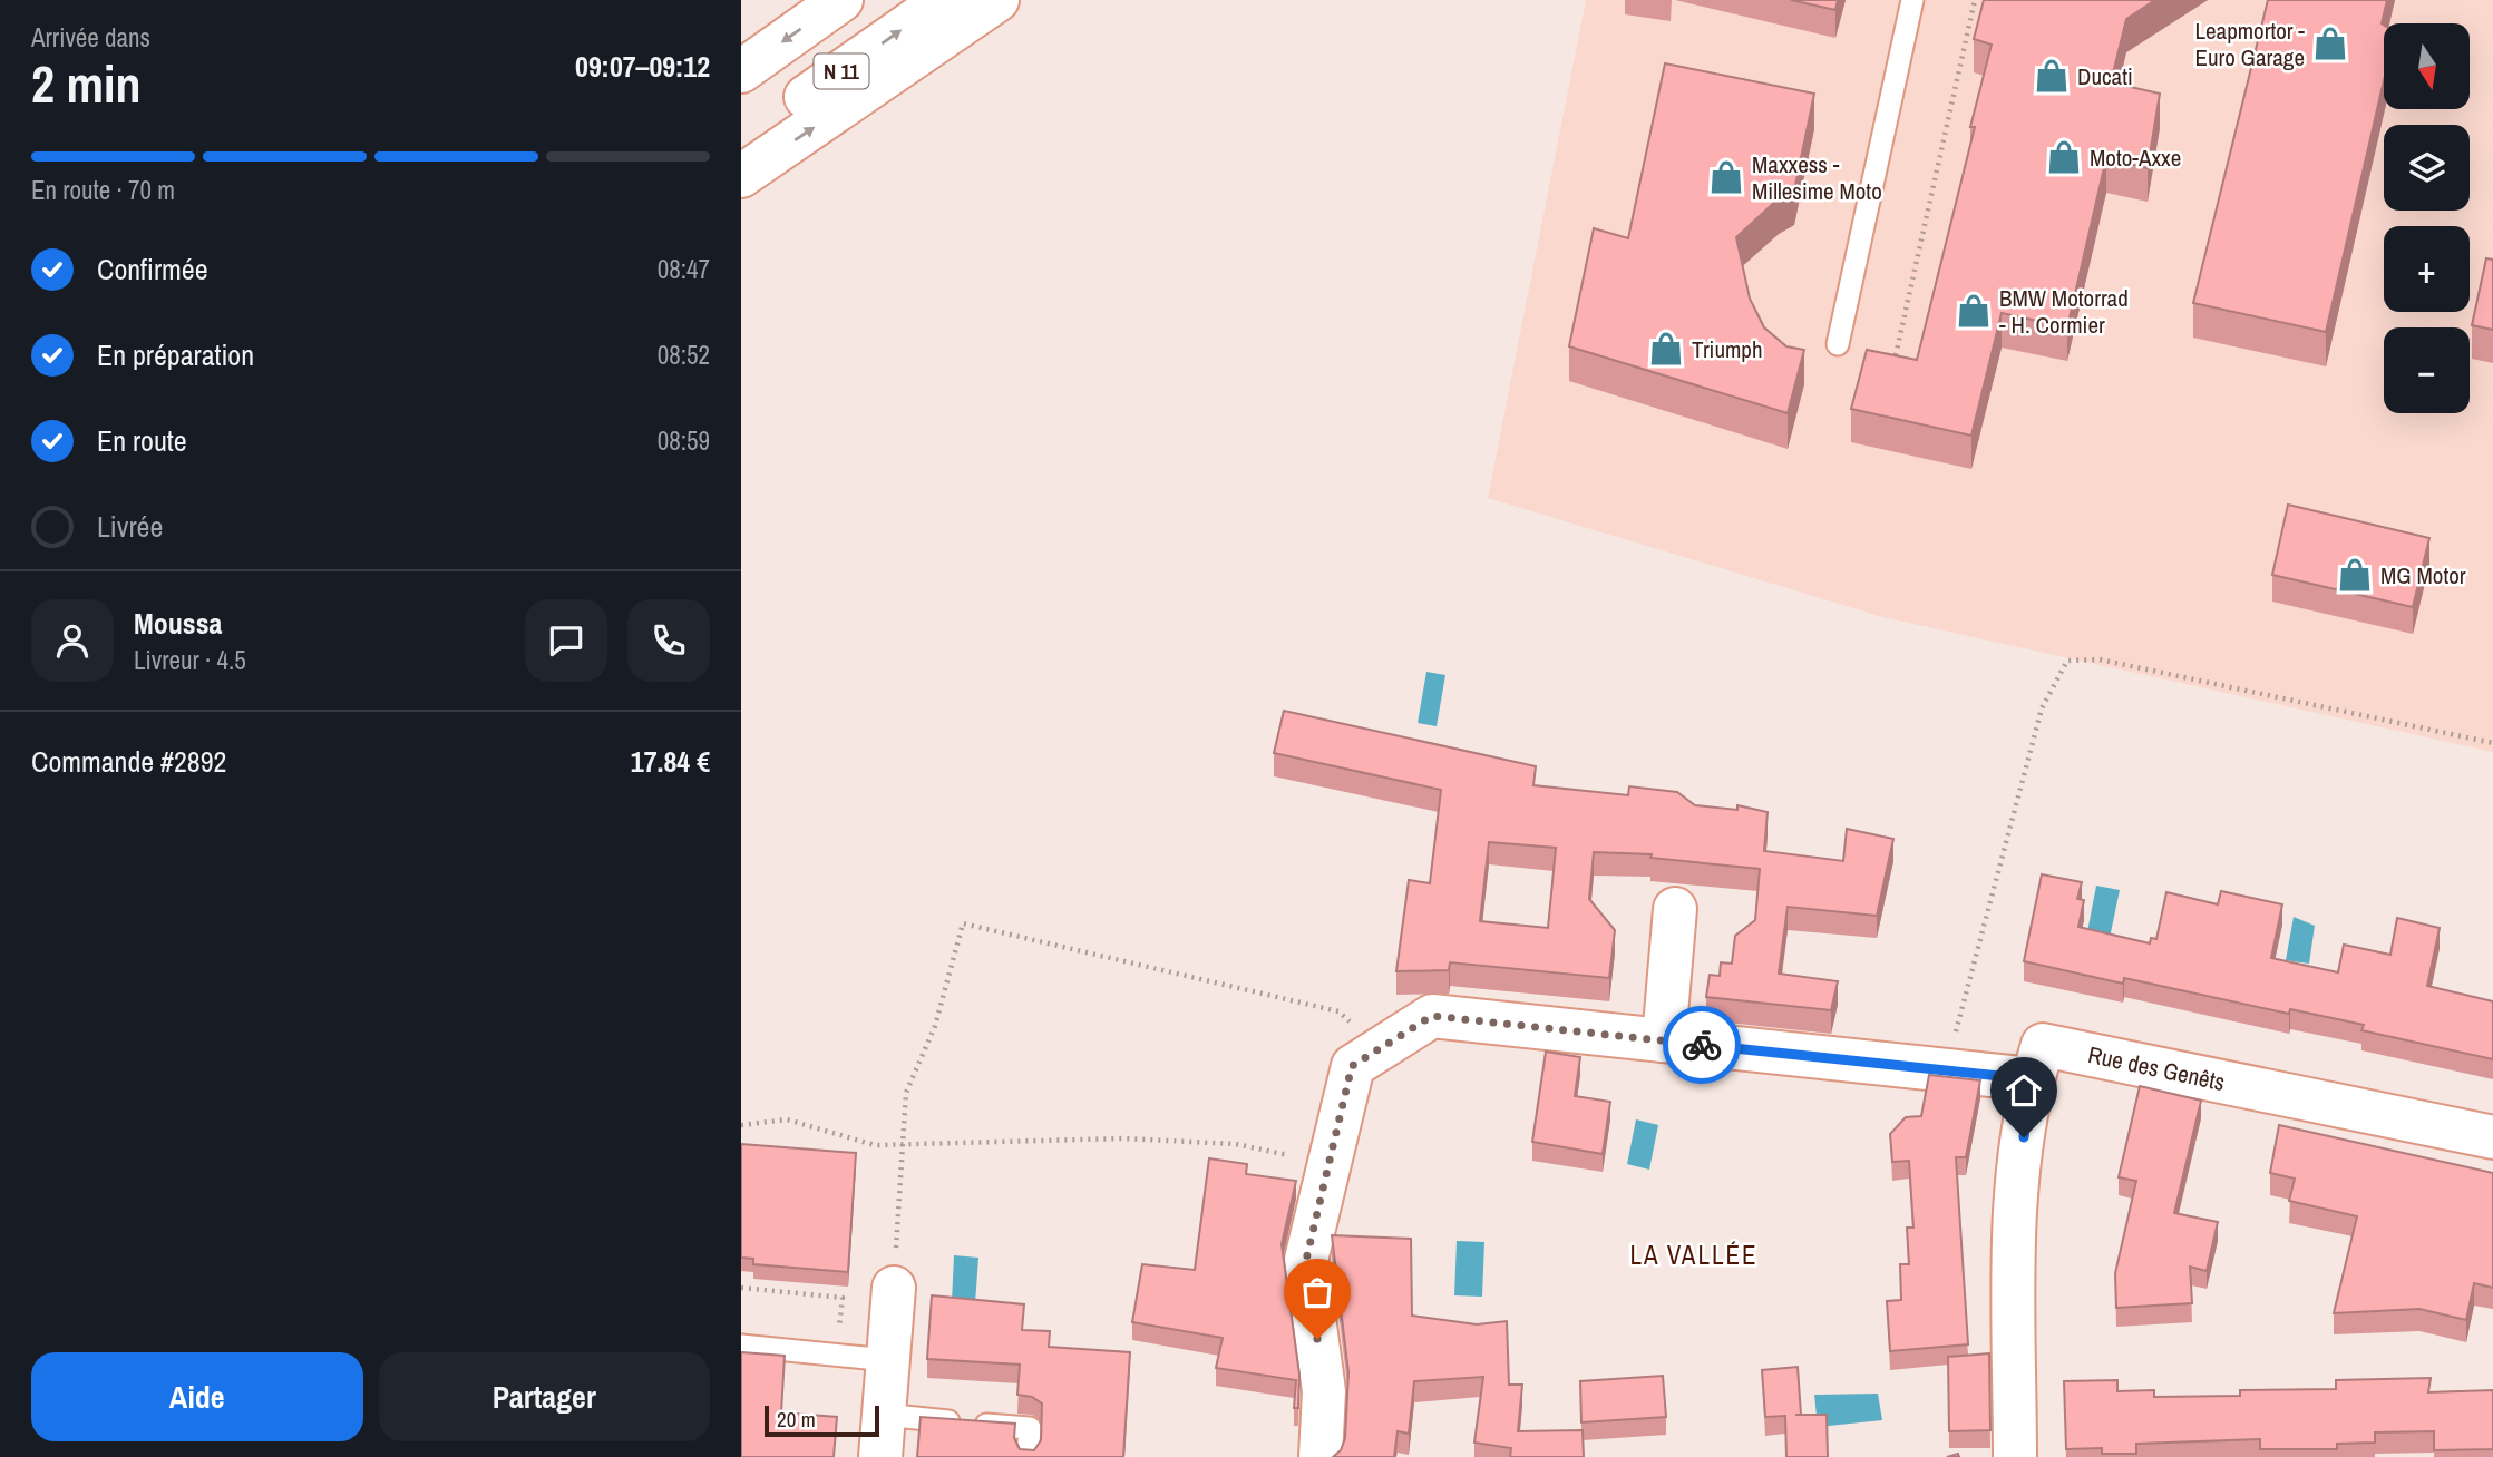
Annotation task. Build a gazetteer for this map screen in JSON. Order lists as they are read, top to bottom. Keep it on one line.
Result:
{"streets":{"main road":["N 11","Rue des Genêts"]},"districts":["LA VALLÉE"],"places":{"shop":["Leapmortor - Euro Garage","Ducati","Moto-Axxe","Maxxess - Millesime Moto","BMW Motorrad - H. Cormier","Triumph","MG Motor"]},"scale_bar":"20 m","north":"bottom","page":{"heading":["2 min","Arrivée dans","09:07–09:12"],"panel":["Moussa","Livreur · 4.5","Commande #2892","17.84 €"],"map_buttons":["+","−"],"bar":"En route · 70 m","list":[["Confirmée","08:47"],["En préparation","08:52"],["En route","08:59"],"Livrée"],"buttons":["Aide","Partager"],"scale":"20 m"}}
